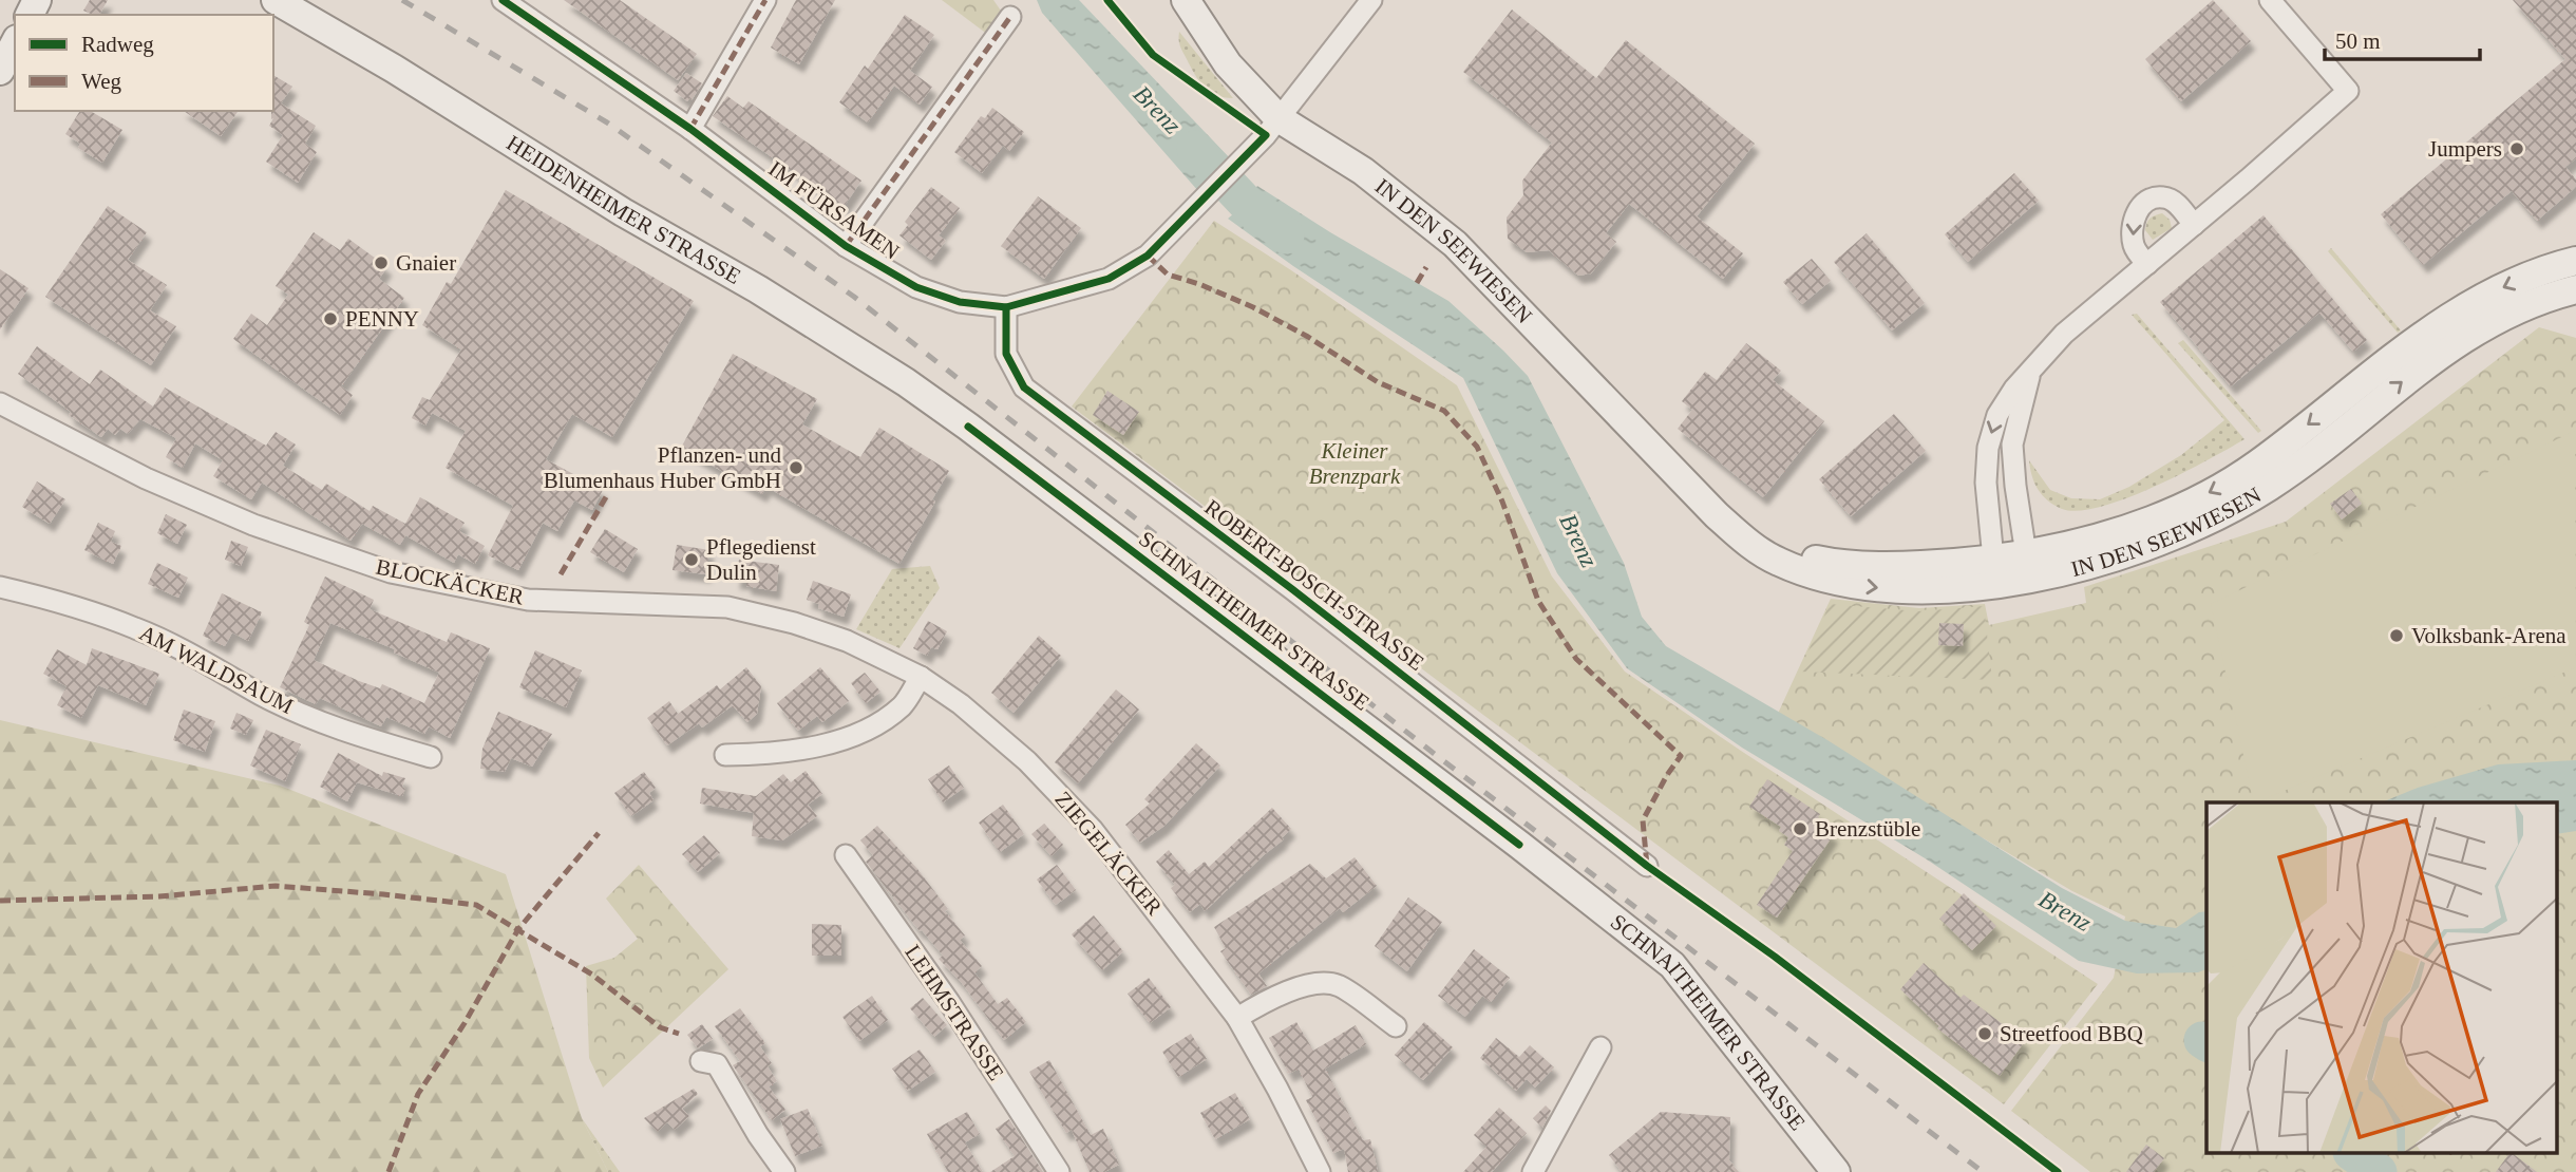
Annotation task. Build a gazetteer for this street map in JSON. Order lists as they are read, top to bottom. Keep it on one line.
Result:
{"streets":{"street":["HEIDENHEIMER STRASSE","IM FÜRSAMEN","IN DEN SEEWIESEN","BLOCKÄCKER","ROBERT-BOSCH-STRASSE","SCHNAITHEIMER STRASSE","AM WALDSAUM","ZIEGELÄCKER","LEHMSTRASSE"]},"crossings":[["HEIDENHEIMER STRASSE","SCHNAITHEIMER STRASSE"],["IM FÜRSAMEN","IN DEN SEEWIESEN"],["IM FÜRSAMEN","ROBERT-BOSCH-STRASSE"],["BLOCKÄCKER","ZIEGELÄCKER"]],"water":["Brenz"],"parks":["Kleiner Brenzpark"],"places":["Jumpers","Gnaier","PENNY","Pflanzen- und Blumenhaus Huber GmbH","Pflegedienst Dulin","Volksbank-Arena","Brenzstüble","Streetfood BBQ"],"legend":["Radweg","Weg"],"scale_bar":"50 m"}
